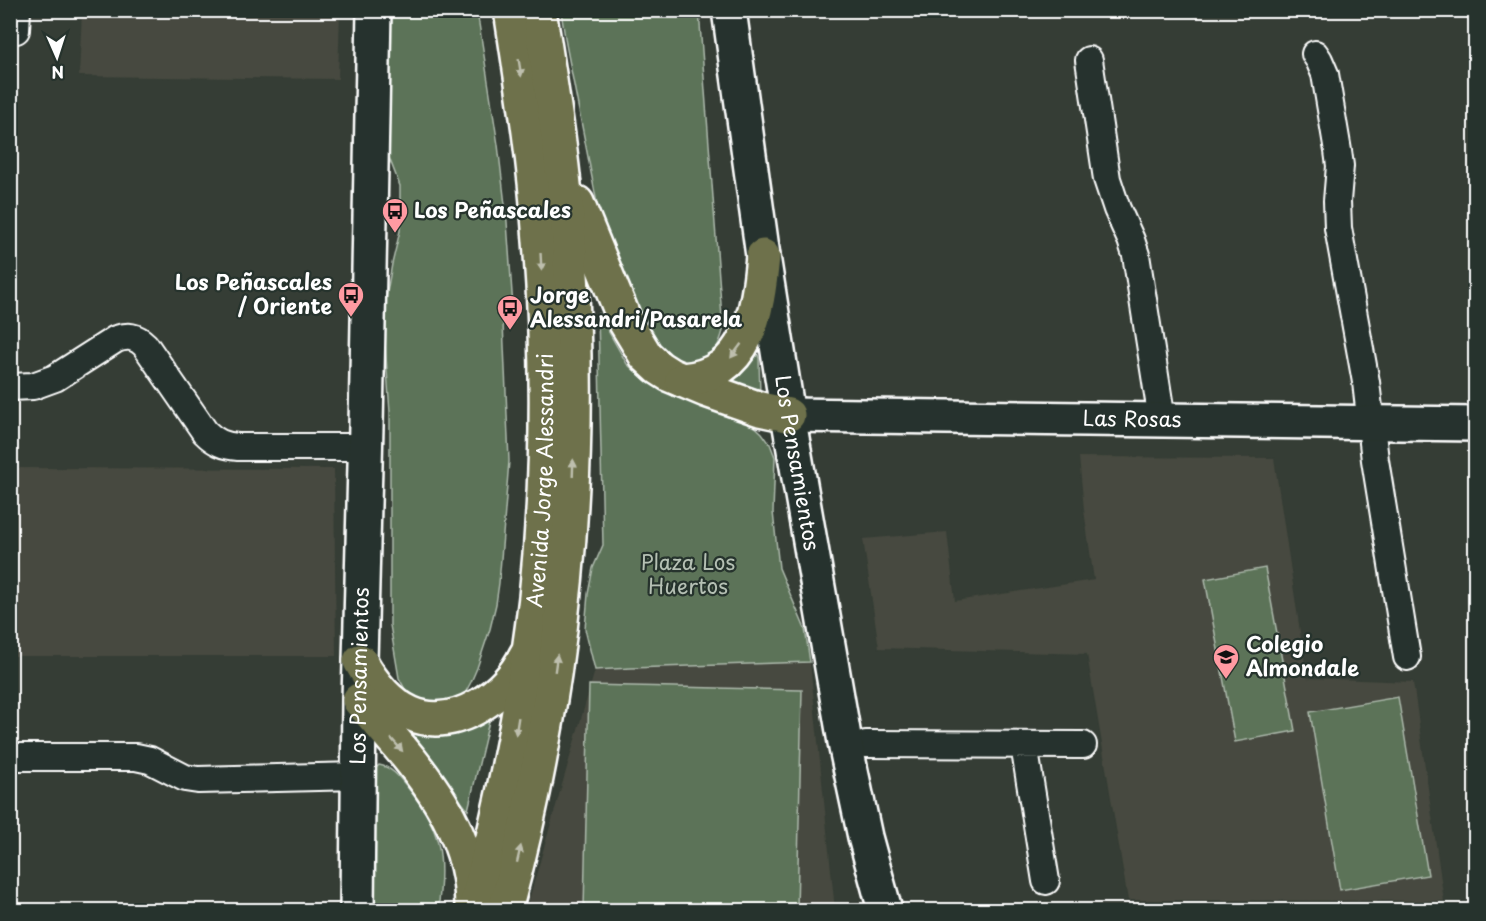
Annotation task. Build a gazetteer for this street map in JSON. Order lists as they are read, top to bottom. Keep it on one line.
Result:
{"streets":{"highway":["Avenida Jorge Alessandri"],"main road":["Las Rosas","Los Pensamientos"]},"crossings":[["Las Rosas","Los Pensamientos"]],"parks":["Plaza Los Huertos"],"places":{"bus stop":["Los Peñascales","Los Peñascales / Oriente","Jorge Alessandri/Pasarela"],"school or university":["Colegio Almondale"]},"north":"bottom"}
